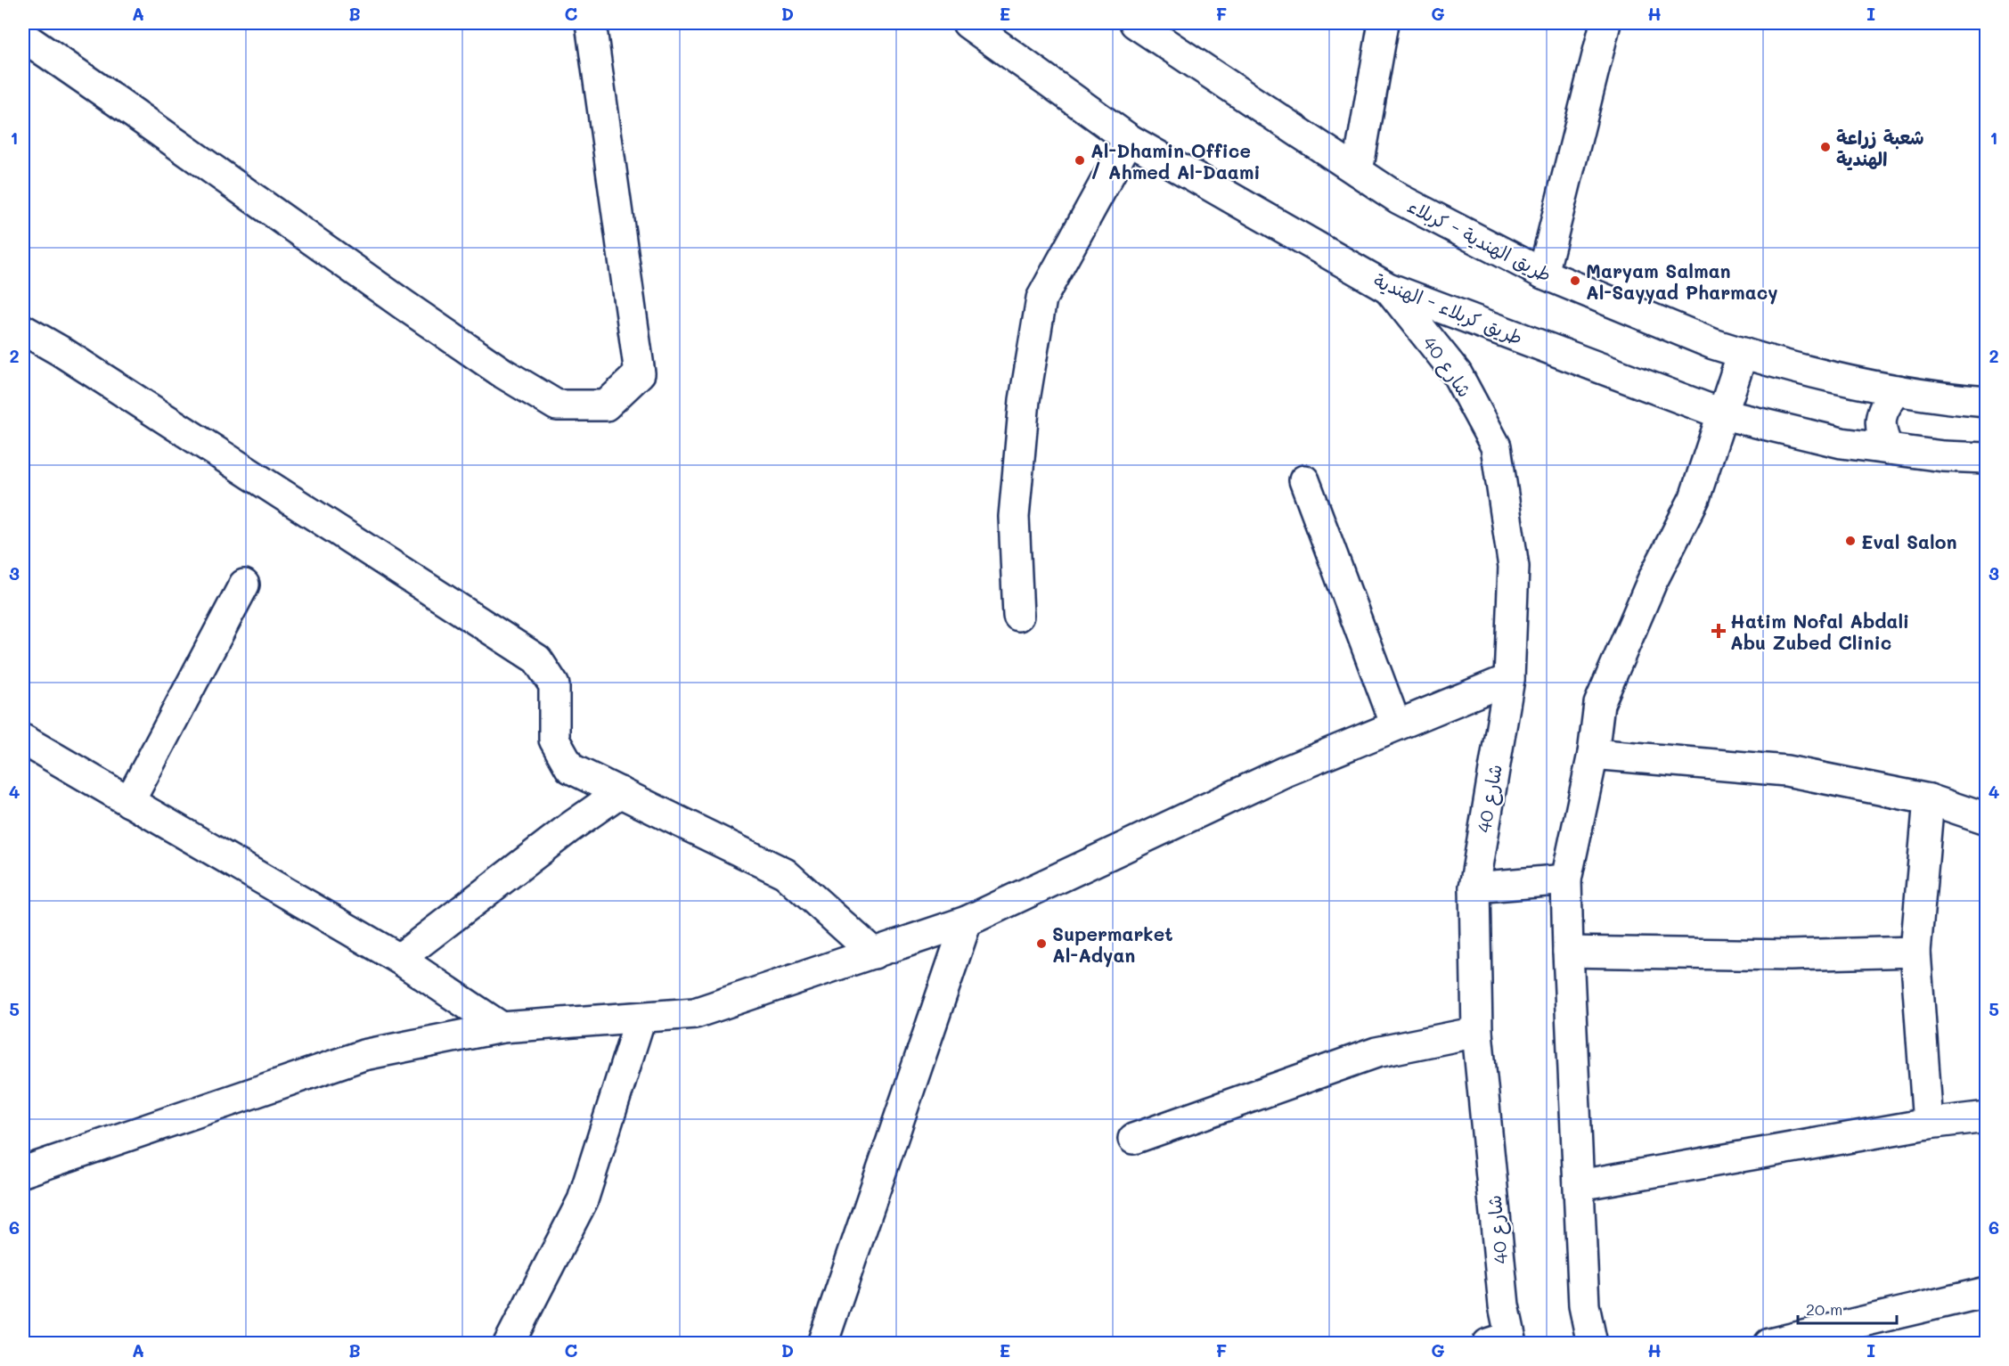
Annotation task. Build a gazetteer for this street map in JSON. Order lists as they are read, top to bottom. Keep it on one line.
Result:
{"streets":{"street":["طريق الهندية - كربلاء","طريق كربلاء - الهندية","شارع 40"]},"crossings":[["طريق كربلاء - الهندية","شارع 40"]],"places":{"other":["شعبة زراعة الهندية","Al-Dhamin Office / Ahmed Al-Daami","Maryam Salman Al-Sayyad Pharmacy","Eval Salon","Supermarket Al-Adyan"],"health":["Hatim Nofal Abdali Abu Zubed Clinic"]},"scale_bar":"20 m","grid":{"columns":["A","B","C","D","E","F","G","H","I"],"rows":["1","2","3","4","5","6"]}}
